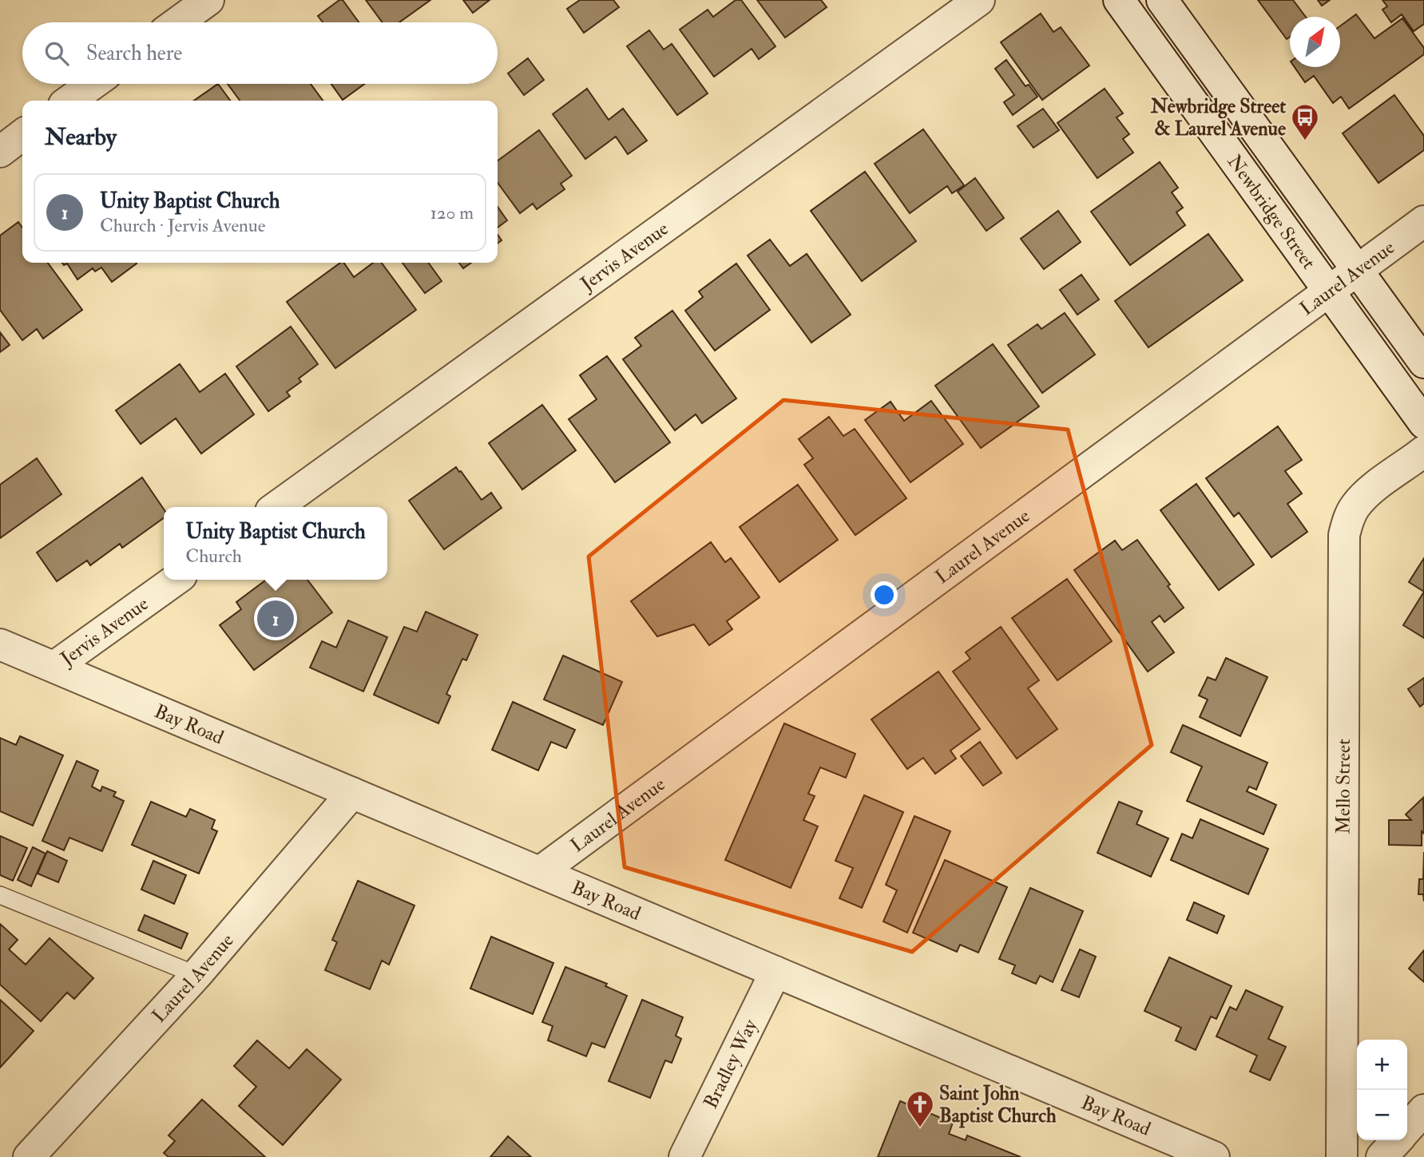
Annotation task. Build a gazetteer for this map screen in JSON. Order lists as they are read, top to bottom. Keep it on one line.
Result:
{"streets":{"street":["Newbridge Street","Jervis Avenue","Laurel Avenue","Bay Road","Mello Street","Bradley Way"]},"crossings":[["Newbridge Street","Laurel Avenue"],["Jervis Avenue","Bay Road"],["Laurel Avenue","Bay Road"],["Bay Road","Bradley Way"]],"places":{"bus stop":["Newbridge Street & Laurel Avenue"],"church":["Saint John Baptist Church"]},"north":"top right","page":{"search":"Search here","heading":"Nearby","list":[{"mark":"1","name":"Unity Baptist Church","note":"Church · Jervis Avenue","value":"120 m"}],"popup":["Unity Baptist Church","Church"],"pins":"1","map_buttons":["+","−"]}}
